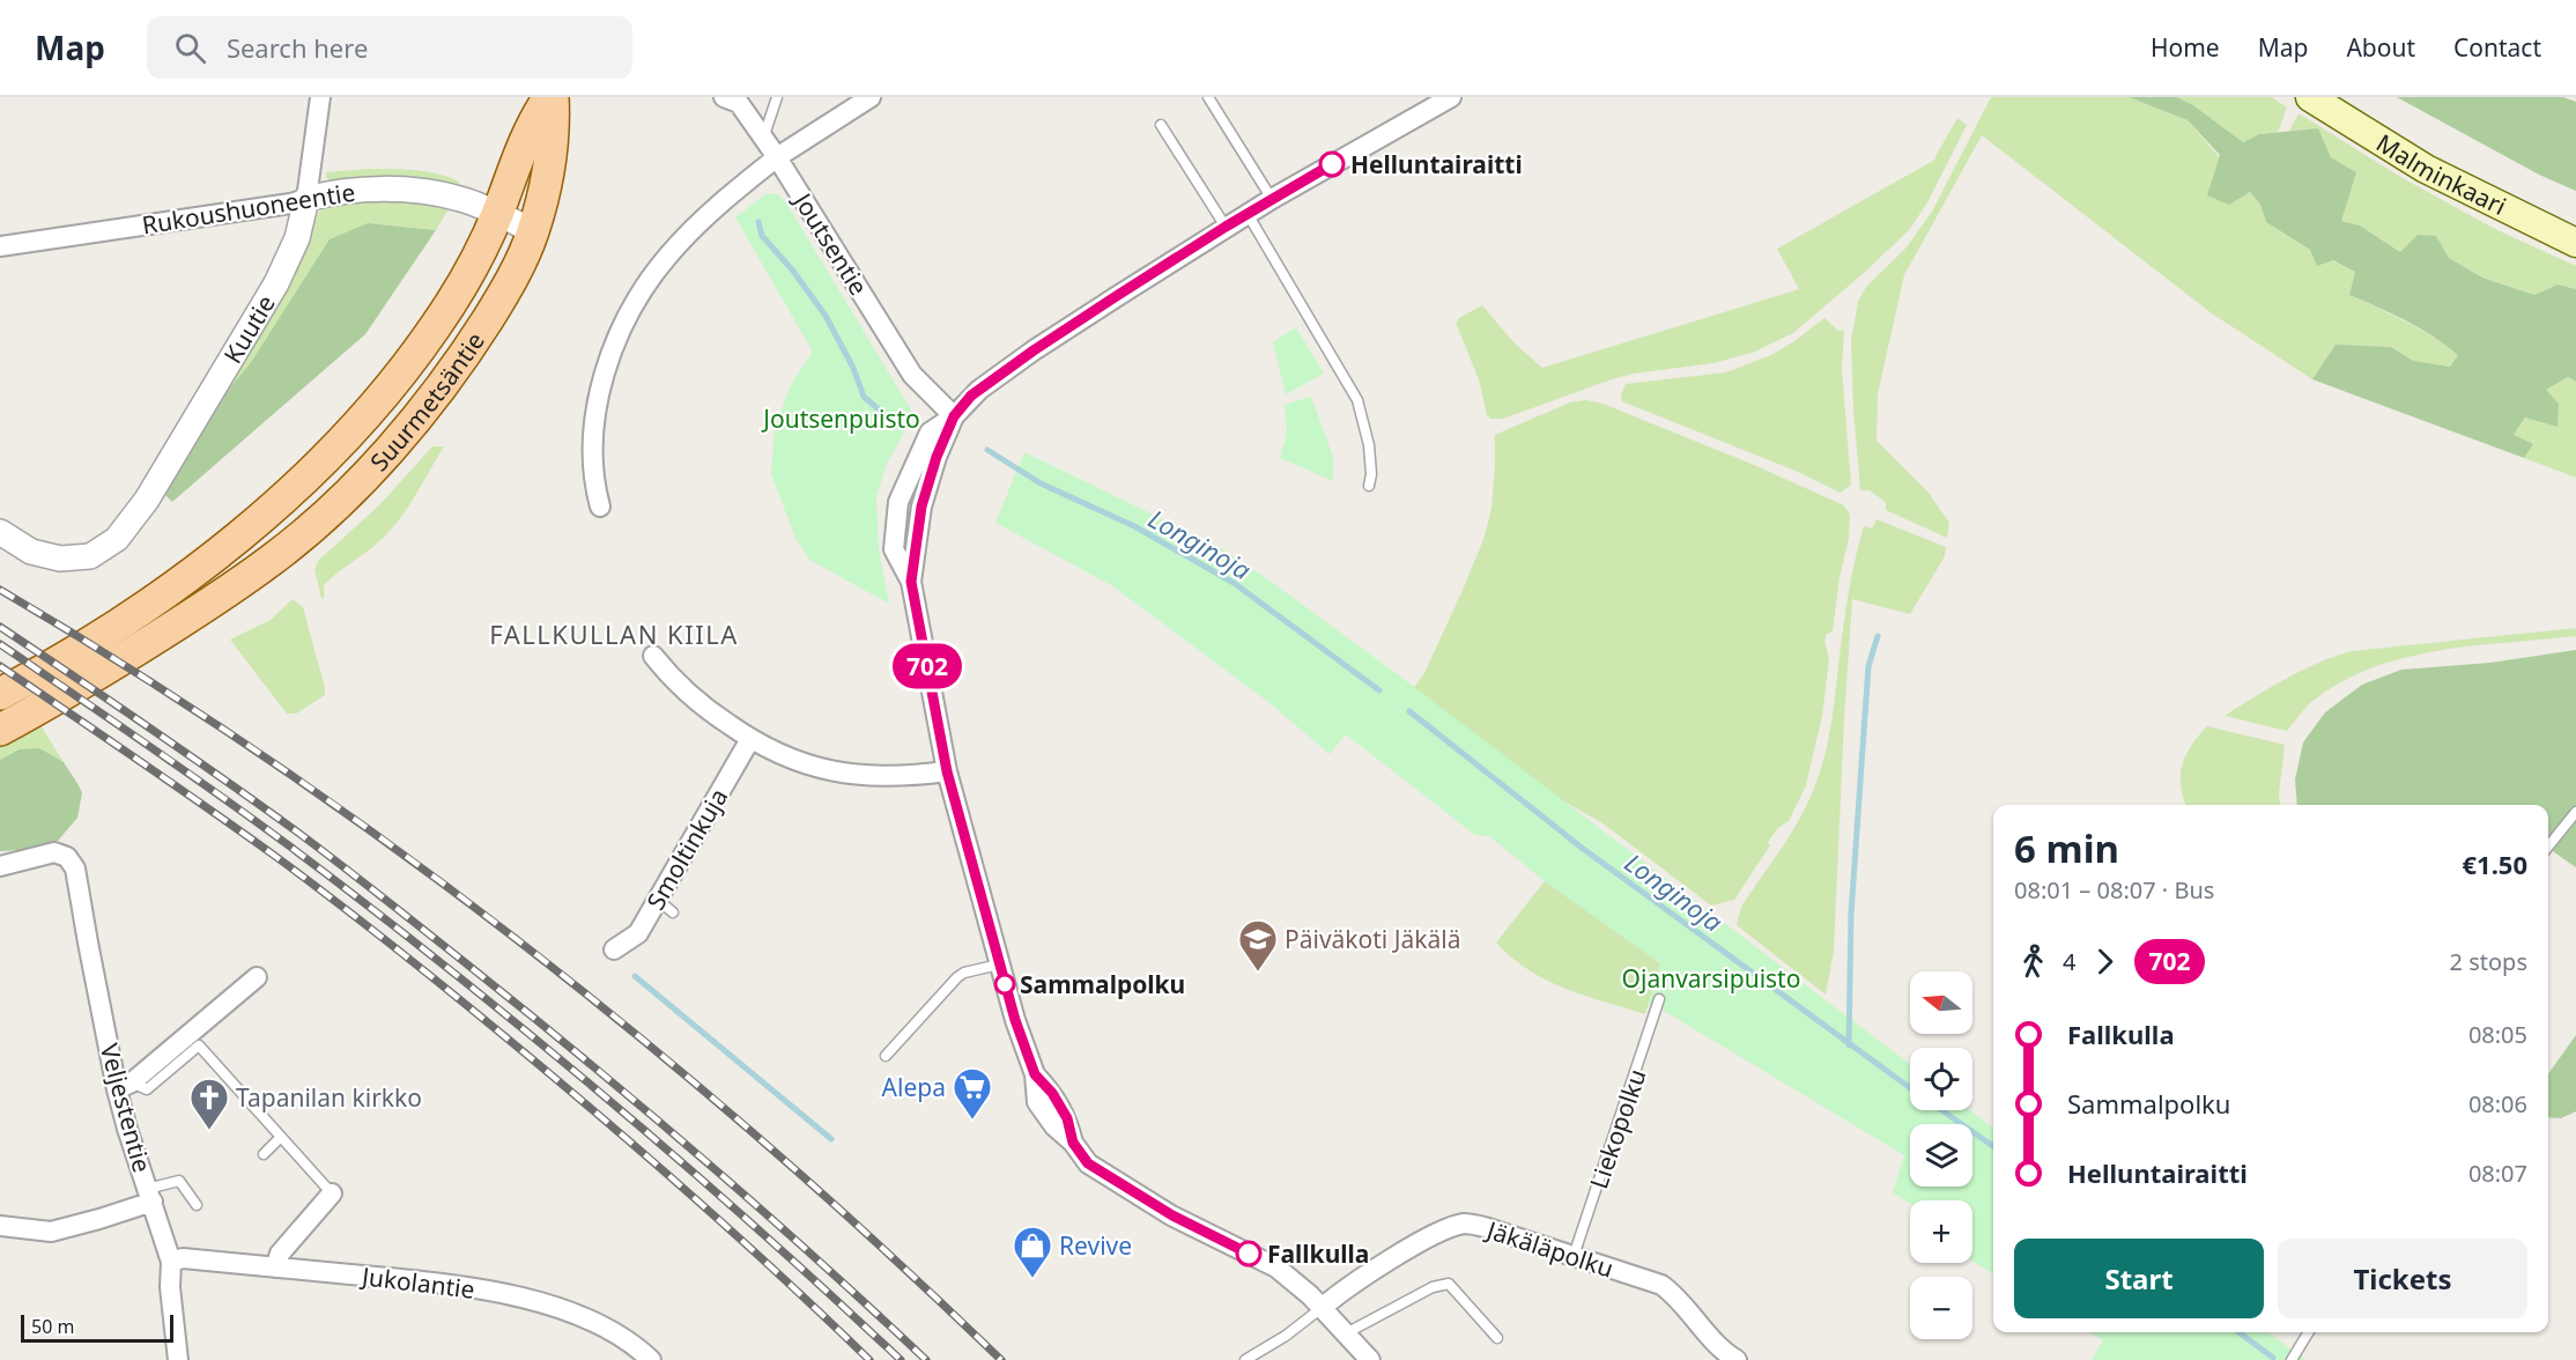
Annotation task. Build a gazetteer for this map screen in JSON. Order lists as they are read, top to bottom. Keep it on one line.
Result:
{"streets":{"main road":["Malminkaari","Suurmetsäntie"],"street":["Rukoushuoneentie","Joutsentie","Kuutie","Smoltinkuja","Veljestentie","Jäkäläpolku","Jukolantie"],"lane":["Liekopolku"]},"crossings":[["Rukoushuoneentie","Kuutie"],["Rukoushuoneentie","Suurmetsäntie"],["Veljestentie","Jukolantie"],["Liekopolku","Jäkäläpolku"]],"districts":["FALLKULLAN KIILA"],"water":["Longinoja"],"parks":["Joutsenpuisto","Ojanvarsipuisto"],"places":{"other":["Helluntairaitti","Sammalpolku","Fallkulla"],"school or university":["Päiväkoti Jäkälä"],"supermarket":["Alepa"],"church":["Tapanilan kirkko"],"shop":["Revive"]},"lines":["bus line 702"],"scale_bar":"50 m","north":"left","page":{"header":"Map","search":"Search here","nav":["Home","Map","About","Contact"],"on_map":"702","heading":["6 min","08:01 – 08:07 · Bus","€1.50"],"legs":["4","702","2 stops"],"map_buttons":["+","−"],"list":[{"name":"Fallkulla","value":"08:05"},{"name":"Sammalpolku","value":"08:06"},{"name":"Helluntairaitti","value":"08:07"}],"buttons":["Start","Tickets"],"scale":"50 m"}}
